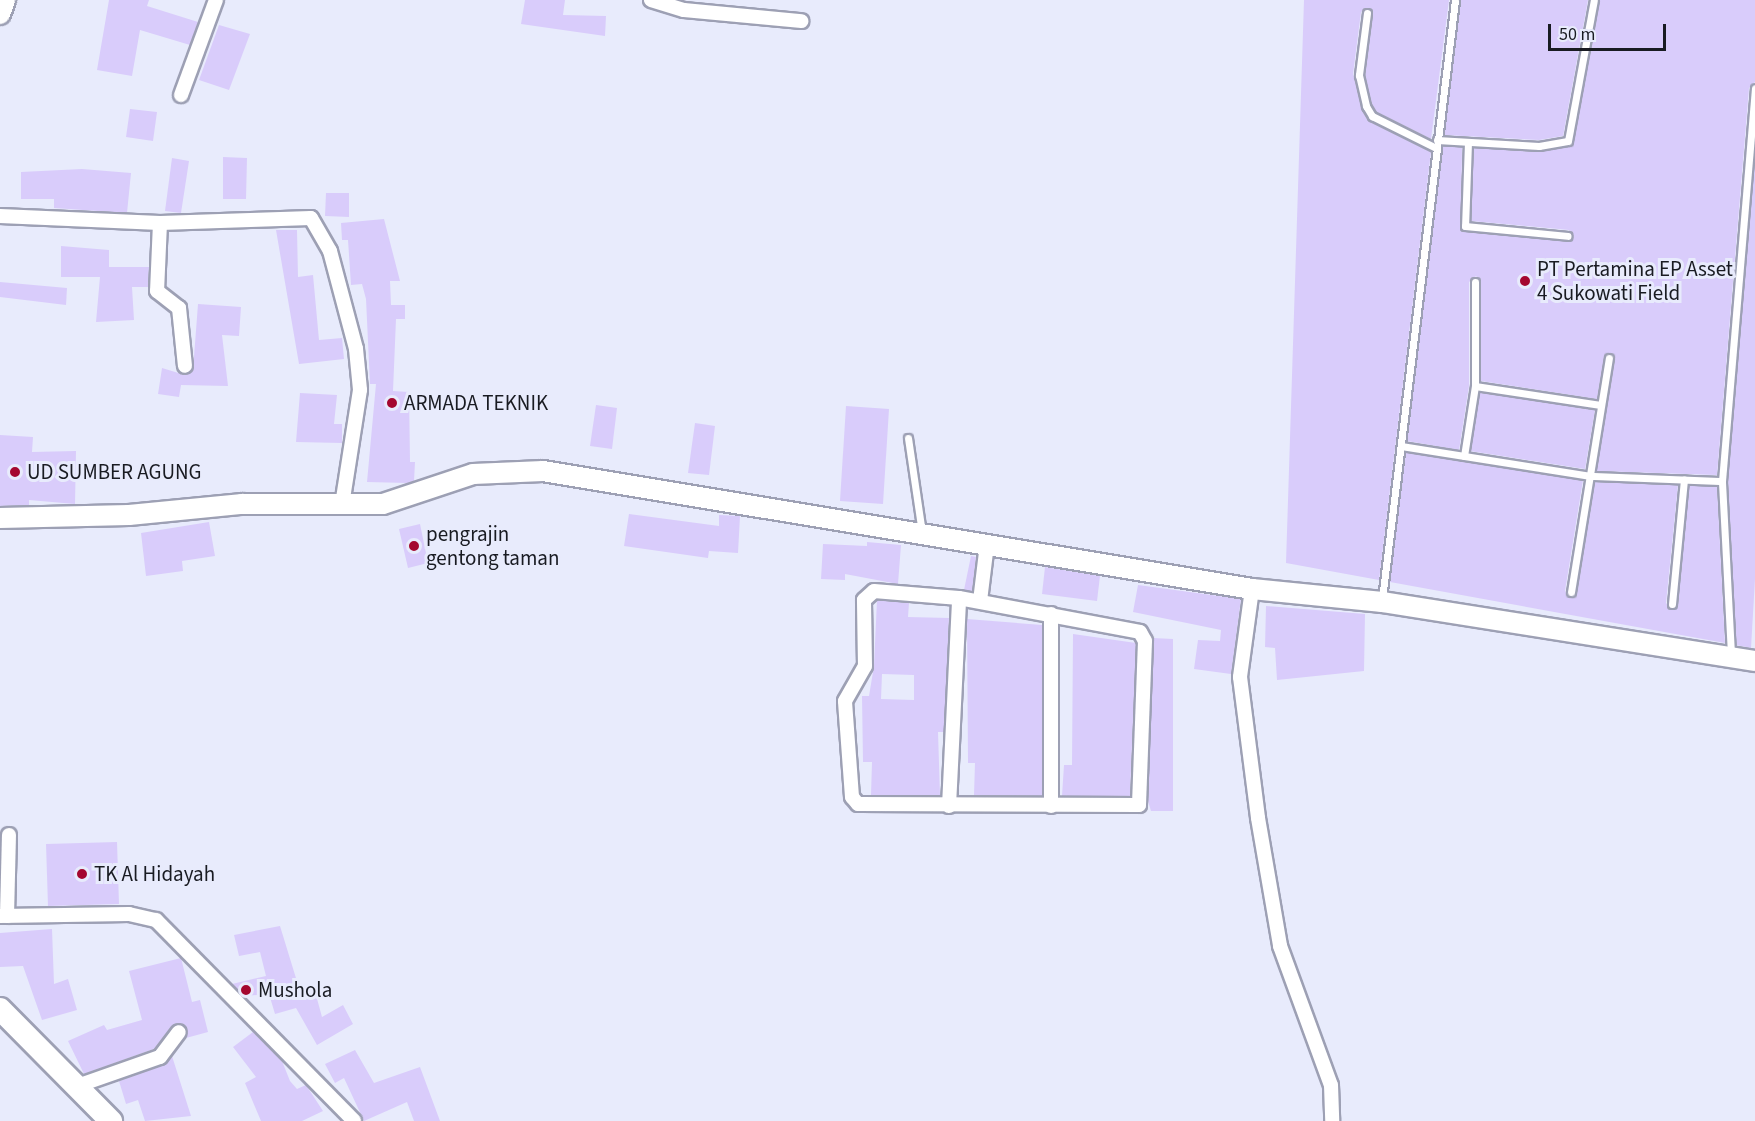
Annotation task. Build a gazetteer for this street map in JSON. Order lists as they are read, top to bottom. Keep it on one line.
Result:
{"places":["PT Pertamina EP Asset 4 Sukowati Field","ARMADA TEKNIK","UD SUMBER AGUNG","pengrajin gentong taman","TK Al Hidayah","Mushola"],"scale_bar":"50 m"}
